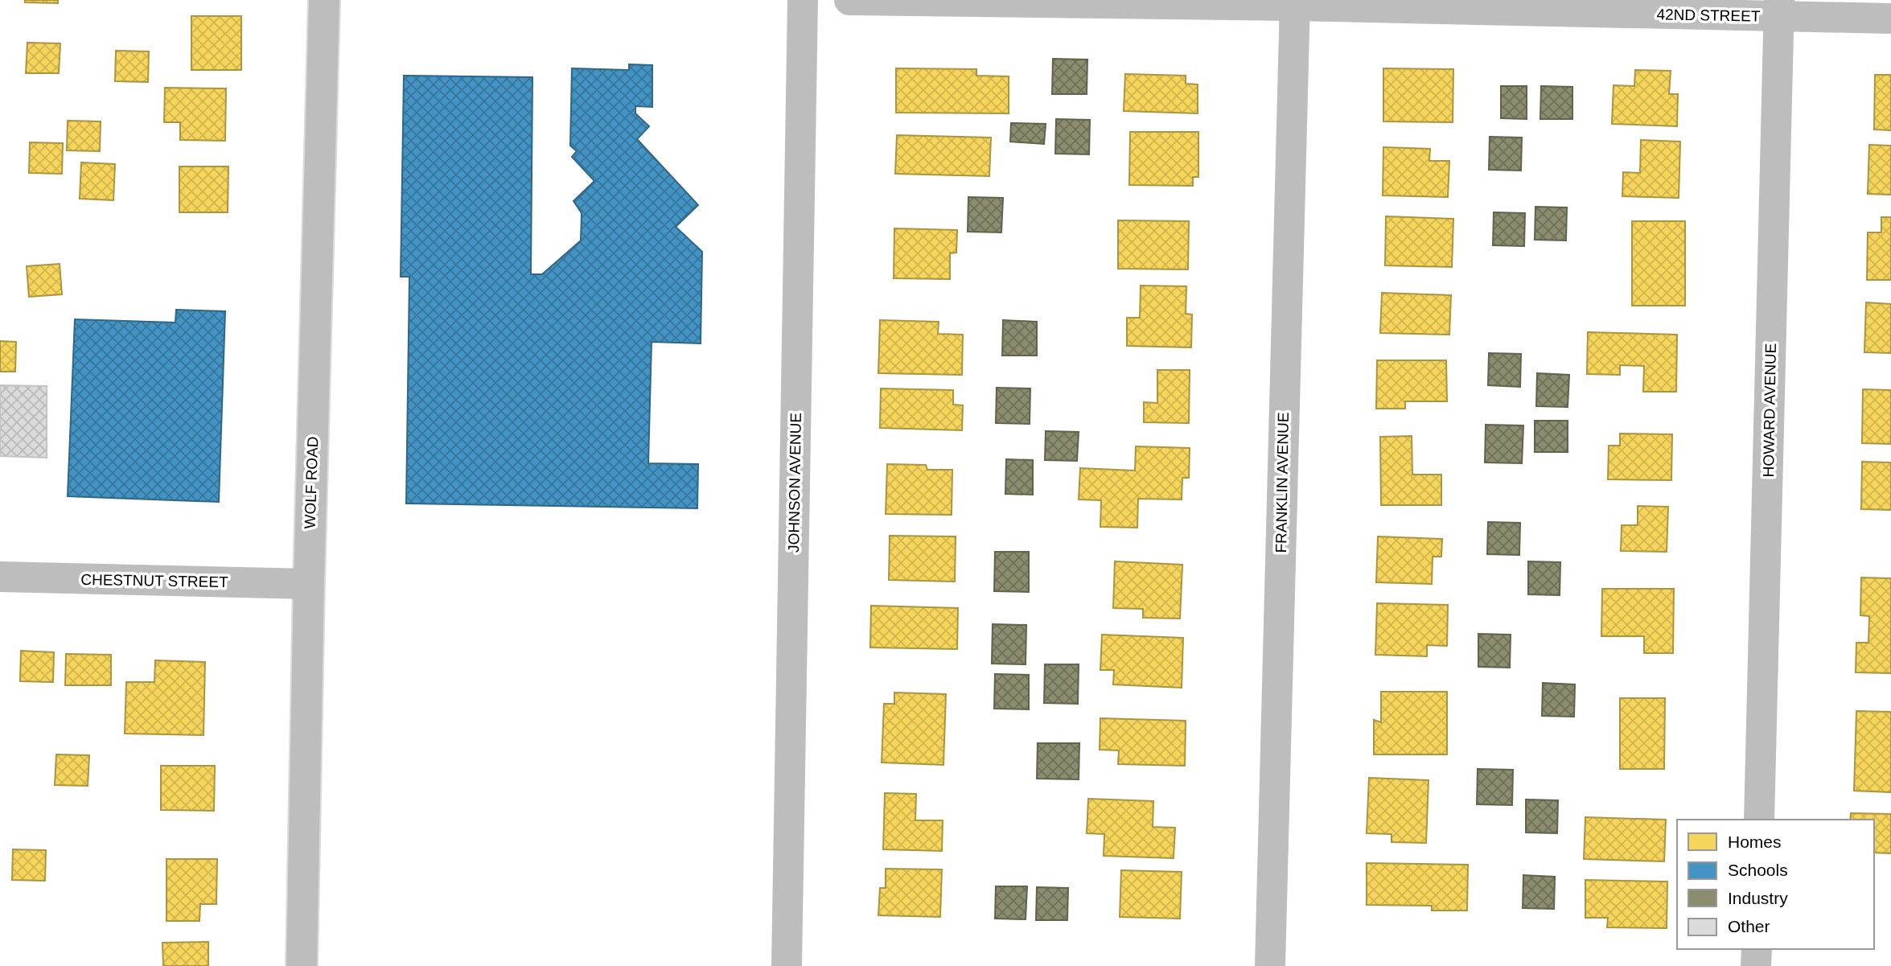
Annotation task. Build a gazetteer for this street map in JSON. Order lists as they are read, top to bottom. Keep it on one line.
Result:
{"streets":{"street":["42ND STREET","HOWARD AVENUE","WOLF ROAD","JOHNSON AVENUE","FRANKLIN AVENUE","CHESTNUT STREET"]},"crossings":[["42ND STREET","HOWARD AVENUE"],["42ND STREET","FRANKLIN AVENUE"],["WOLF ROAD","CHESTNUT STREET"]],"legend":["Homes","Schools","Industry","Other"]}
